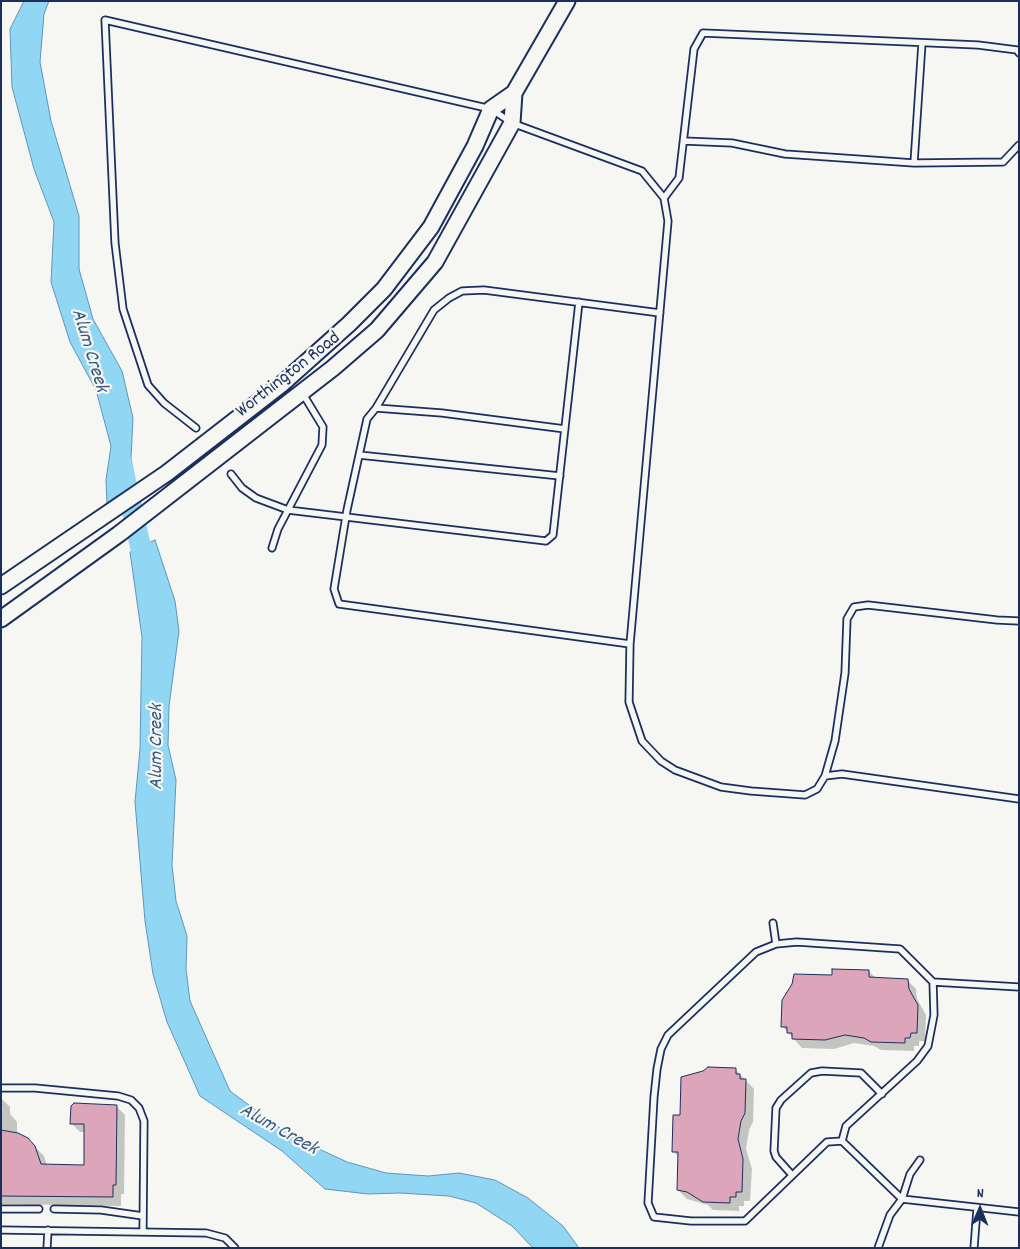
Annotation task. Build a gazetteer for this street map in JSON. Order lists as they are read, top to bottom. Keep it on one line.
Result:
{"streets":{"main road":["Worthington Road"]},"water":["Alum Creek"],"north":"top"}
